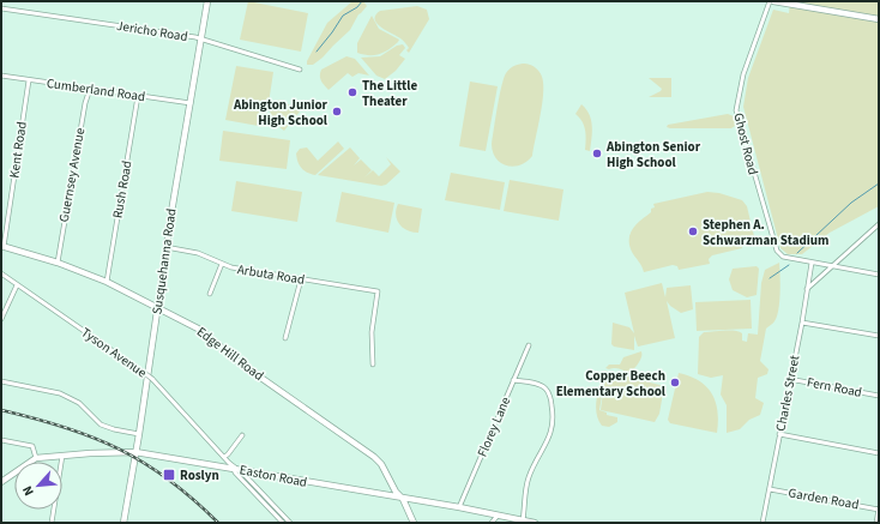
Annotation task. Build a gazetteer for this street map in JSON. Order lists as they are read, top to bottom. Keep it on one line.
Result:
{"streets":{"main road":["Susquehanna Road","Edge Hill Road","Easton Road"],"street":["Jericho Road","Cumberland Road","Ghost Road","Kent Road","Guernsey Avenue","Rush Road","Arbuta Road","Tyson Avenue","Fern Road","Charles Street","Florey Lane","Garden Road"]},"crossings":[["Jericho Road","Susquehanna Road"],["Cumberland Road","Kent Road"],["Cumberland Road","Guernsey Avenue"],["Cumberland Road","Rush Road"],["Cumberland Road","Susquehanna Road"],["Ghost Road","Charles Street"],["Kent Road","Edge Hill Road"],["Guernsey Avenue","Edge Hill Road"],["Rush Road","Edge Hill Road"],["Susquehanna Road","Arbuta Road"],["Susquehanna Road","Edge Hill Road"],["Susquehanna Road","Easton Road"],["Tyson Avenue","Easton Road"],["Edge Hill Road","Easton Road"],["Fern Road","Charles Street"],["Charles Street","Garden Road"],["Florey Lane","Easton Road"]],"places":{"other":["The Little Theater","Abington Junior High School","Abington Senior High School","Stephen A. Schwarzman Stadium","Copper Beech Elementary School"],"transit":["Roslyn"]},"north":"bottom left"}
